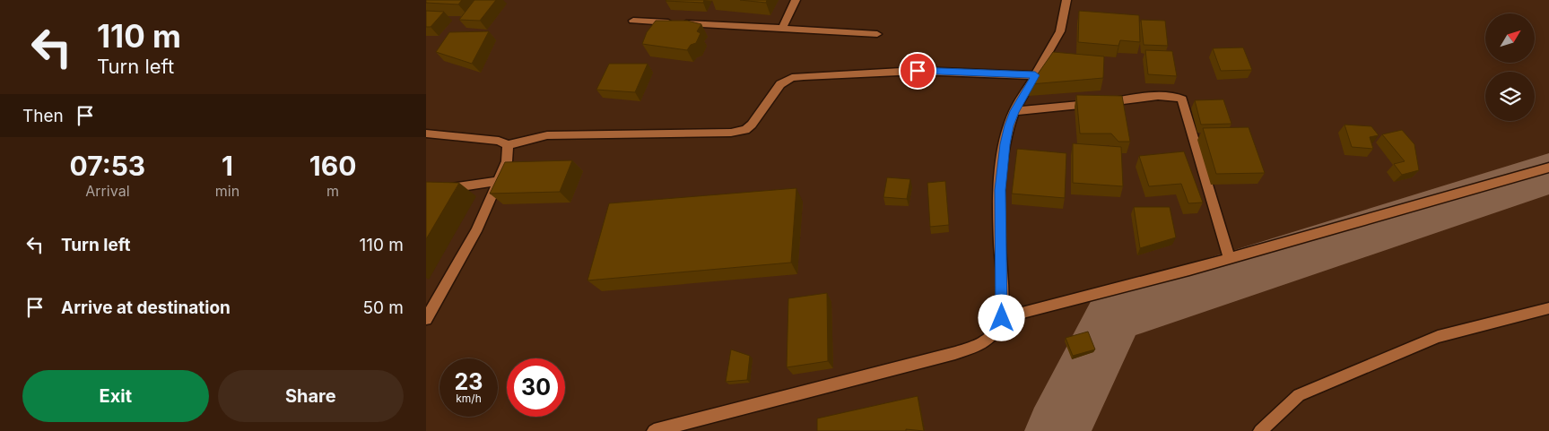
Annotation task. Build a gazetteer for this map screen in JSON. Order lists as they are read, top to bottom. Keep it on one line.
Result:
{"north":"top right","page":{"turn":["110 m","Turn left"],"then":"Then","eta":["07:53","Arrival","1","min","160","m"],"list":[{"name":"Turn left","value":"110 m"},{"name":"Arrive at destination","value":"50 m"}],"speed":"23 km/h","limit":"30","buttons":["Exit","Share"]}}
